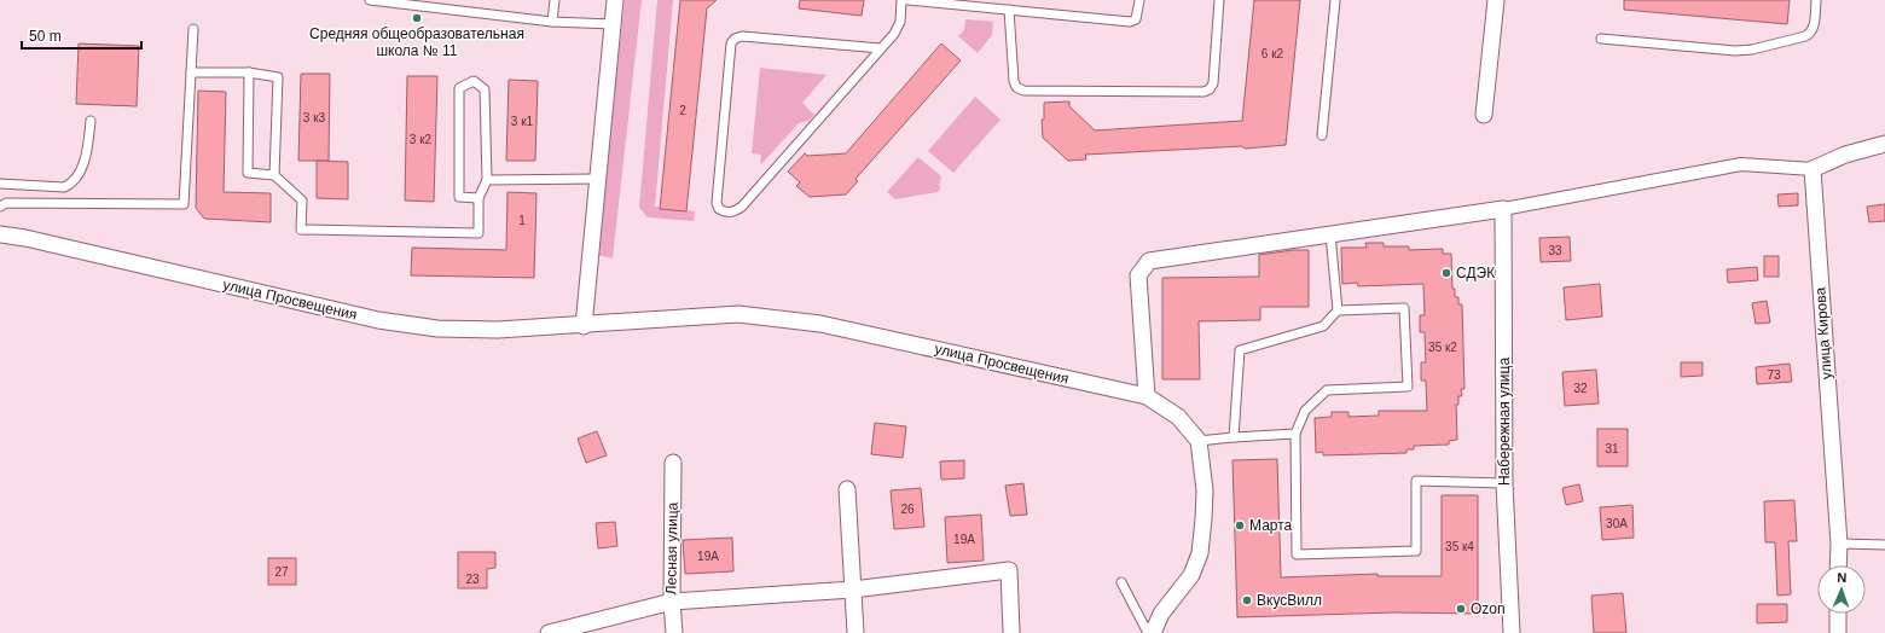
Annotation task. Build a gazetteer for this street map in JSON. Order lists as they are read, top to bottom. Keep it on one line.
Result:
{"streets":{"street":["улица Просвещения","улица Кирова","Набережная улица","Лесная улица"]},"places":["Средняя общеобразовательная школа № 11","СДЭК","Марта","ВкусВилл","Ozon"],"house_numbers":["6 к2","2","3 к3","3 к1","3 к2","1","33","35 к2","73","32","31","26","30А","19А","35 к4","19А","27","23"],"scale_bar":"50 m","north":"top"}
